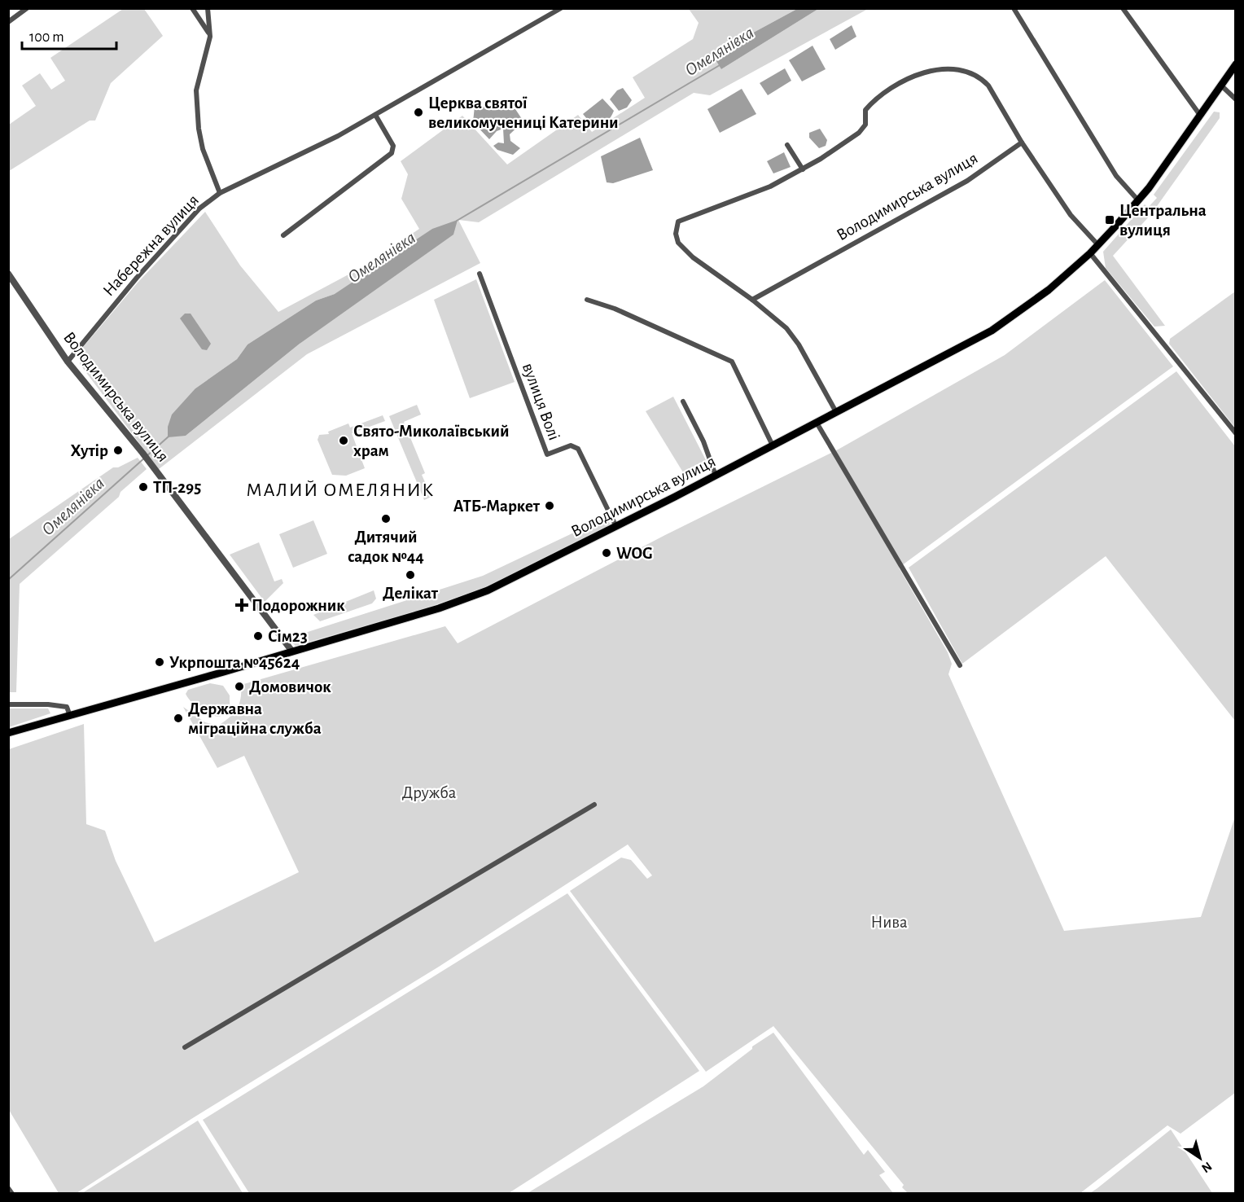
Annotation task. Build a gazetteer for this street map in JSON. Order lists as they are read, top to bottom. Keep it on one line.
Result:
{"streets":{"main road":["Володимирська вулиця"],"street":["Набережна вулиця","вулиця Волі"]},"crossings":[["Володимирська вулиця","Набережна вулиця"],["Володимирська вулиця","вулиця Волі"]],"districts":["МАЛИЙ ОМЕЛЯНИК"],"water":["Омелянівка"],"parks":["Дружба","Нива"],"places":{"other":["Церква святої великомучениці Катерини","Свято-Миколаївський храм","Хутір","ТП-295","АТБ-Маркет","Дитячий садок №44","WOG","Делікат","Сім23","Укрпошта №45624","Домовичок","Державна міграційна служба"],"transit":["Центральна вулиця"],"health":["Подорожник"]},"scale_bar":"100 m","north":"bottom right"}
